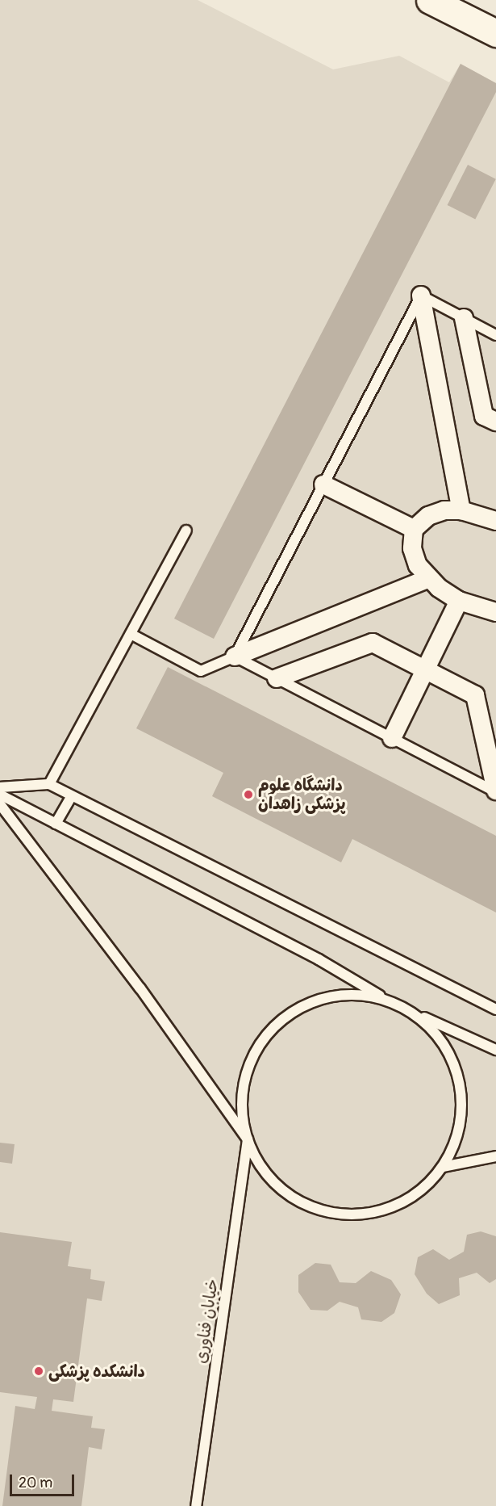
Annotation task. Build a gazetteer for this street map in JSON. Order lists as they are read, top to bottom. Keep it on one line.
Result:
{"streets":{"lane":["خیابان فناوری"]},"places":["دانشگاه علوم پزشکی زاهدان","دانشکده پزشکی"],"scale_bar":"20 m"}
